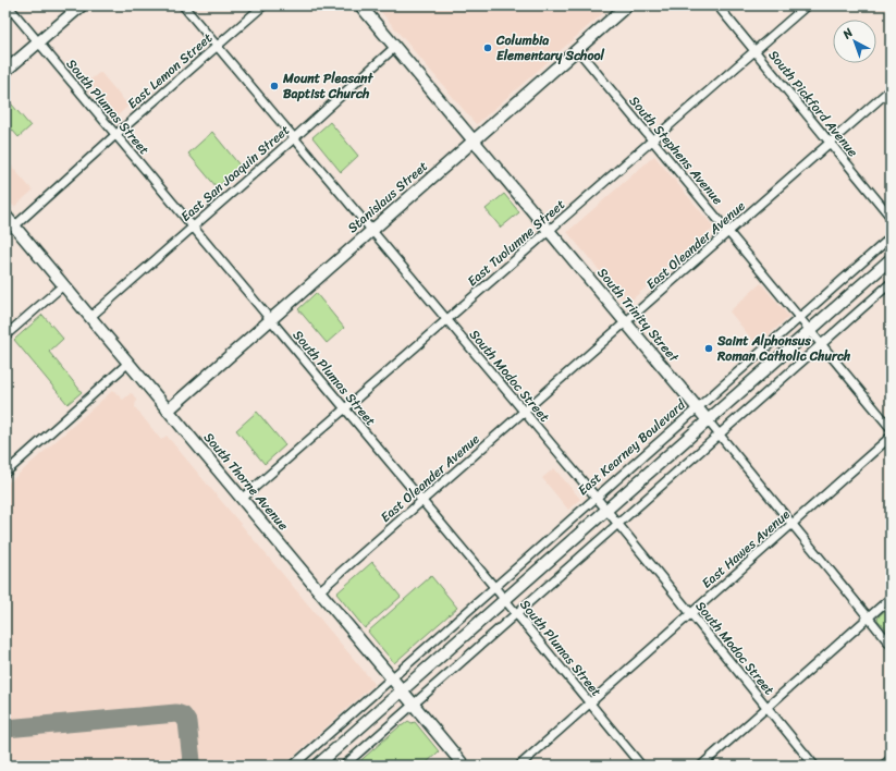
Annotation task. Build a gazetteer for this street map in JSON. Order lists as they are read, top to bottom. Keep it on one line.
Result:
{"streets":{"main road":["Stanislaus Street","South Trinity Street","South Thorne Avenue"],"street":["East Lemon Street","South Pickford Avenue","South Plumas Street","South Stephens Avenue","East San Joaquin Street","East Tuolumne Street","East Oleander Avenue","South Modoc Street","East Kearney Boulevard","East Hawes Avenue"]},"crossings":[["East Lemon Street","South Plumas Street"],["East Lemon Street","South Modoc Street"],["East Lemon Street","South Thorne Avenue"],["South Pickford Avenue","East Tuolumne Street"],["South Pickford Avenue","East Oleander Avenue"],["South Plumas Street","East San Joaquin Street"],["South Plumas Street","Stanislaus Street"],["South Plumas Street","East Tuolumne Street"],["South Plumas Street","East Oleander Avenue"],["South Plumas Street","East Kearney Boulevard"],["South Plumas Street","East Hawes Avenue"],["South Stephens Avenue","Stanislaus Street"],["South Stephens Avenue","East Tuolumne Street"],["South Stephens Avenue","East Oleander Avenue"],["South Stephens Avenue","East Kearney Boulevard"],["East San Joaquin Street","South Trinity Street"],["East San Joaquin Street","South Modoc Street"],["East San Joaquin Street","South Thorne Avenue"],["Stanislaus Street","South Trinity Street"],["Stanislaus Street","South Modoc Street"],["Stanislaus Street","South Thorne Avenue"],["East Tuolumne Street","South Trinity Street"],["East Tuolumne Street","South Modoc Street"],["East Tuolumne Street","South Thorne Avenue"],["East Oleander Avenue","South Trinity Street"],["East Oleander Avenue","South Modoc Street"],["East Oleander Avenue","South Thorne Avenue"],["South Trinity Street","East Kearney Boulevard"],["South Trinity Street","East Hawes Avenue"],["South Modoc Street","East Kearney Boulevard"],["South Modoc Street","East Hawes Avenue"],["East Kearney Boulevard","South Thorne Avenue"]],"places":["Columbia Elementary School","Mount Pleasant Baptist Church","Saint Alphonsus Roman Catholic Church"],"north":"top left"}
